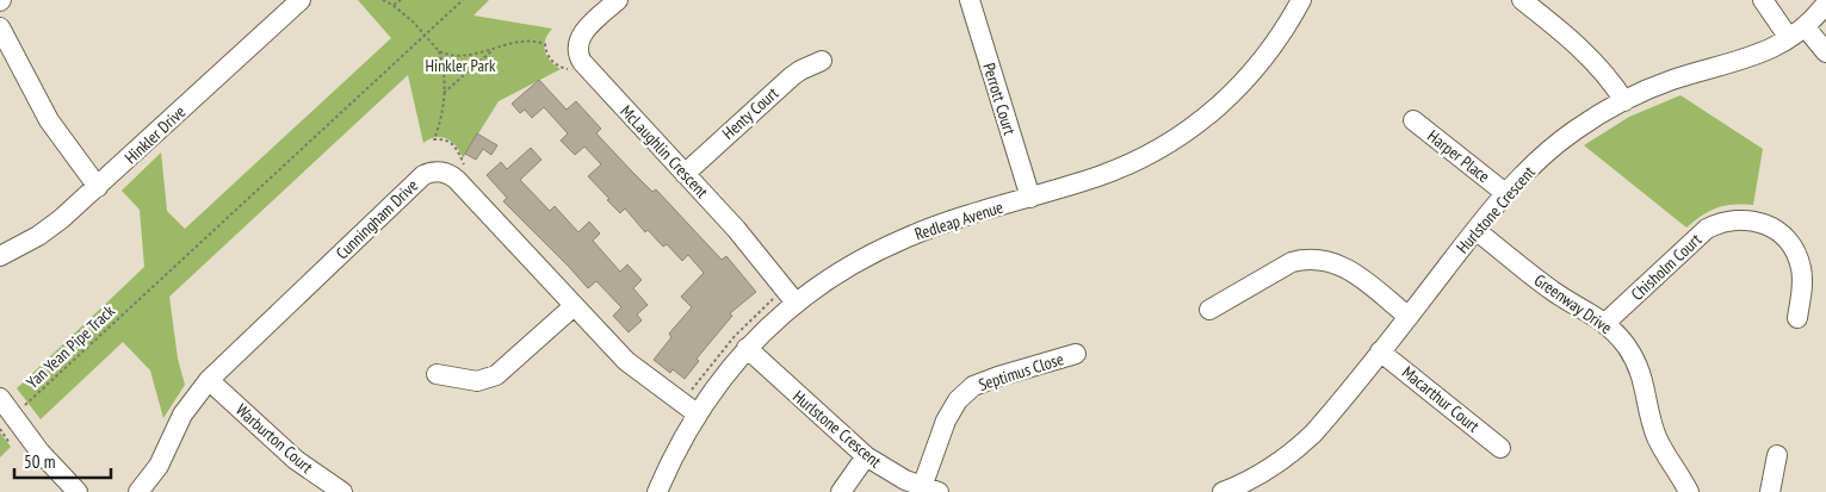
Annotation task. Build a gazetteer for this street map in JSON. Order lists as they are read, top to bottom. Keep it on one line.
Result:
{"streets":{"street":["Perrott Court","Henty Court","Hinkler Drive","McLaughlin Crescent","Harper Place","Hurlstone Crescent","Cunningham Drive","Redleap Avenue","Chisholm Court","Greenway Drive","Septimus Close","Macarthur Court","Warburton Court"],"path":["Yan Yean Pipe Track"]},"crossings":[["Perrott Court","Redleap Avenue"],["Henty Court","McLaughlin Crescent"],["McLaughlin Crescent","Redleap Avenue"],["Harper Place","Hurlstone Crescent"],["Hurlstone Crescent","Redleap Avenue"],["Hurlstone Crescent","Greenway Drive"],["Hurlstone Crescent","Septimus Close"],["Hurlstone Crescent","Macarthur Court"],["Cunningham Drive","Redleap Avenue"],["Cunningham Drive","Warburton Court"],["Chisholm Court","Greenway Drive"]],"parks":["Hinkler Park"],"scale_bar":"50 m"}
